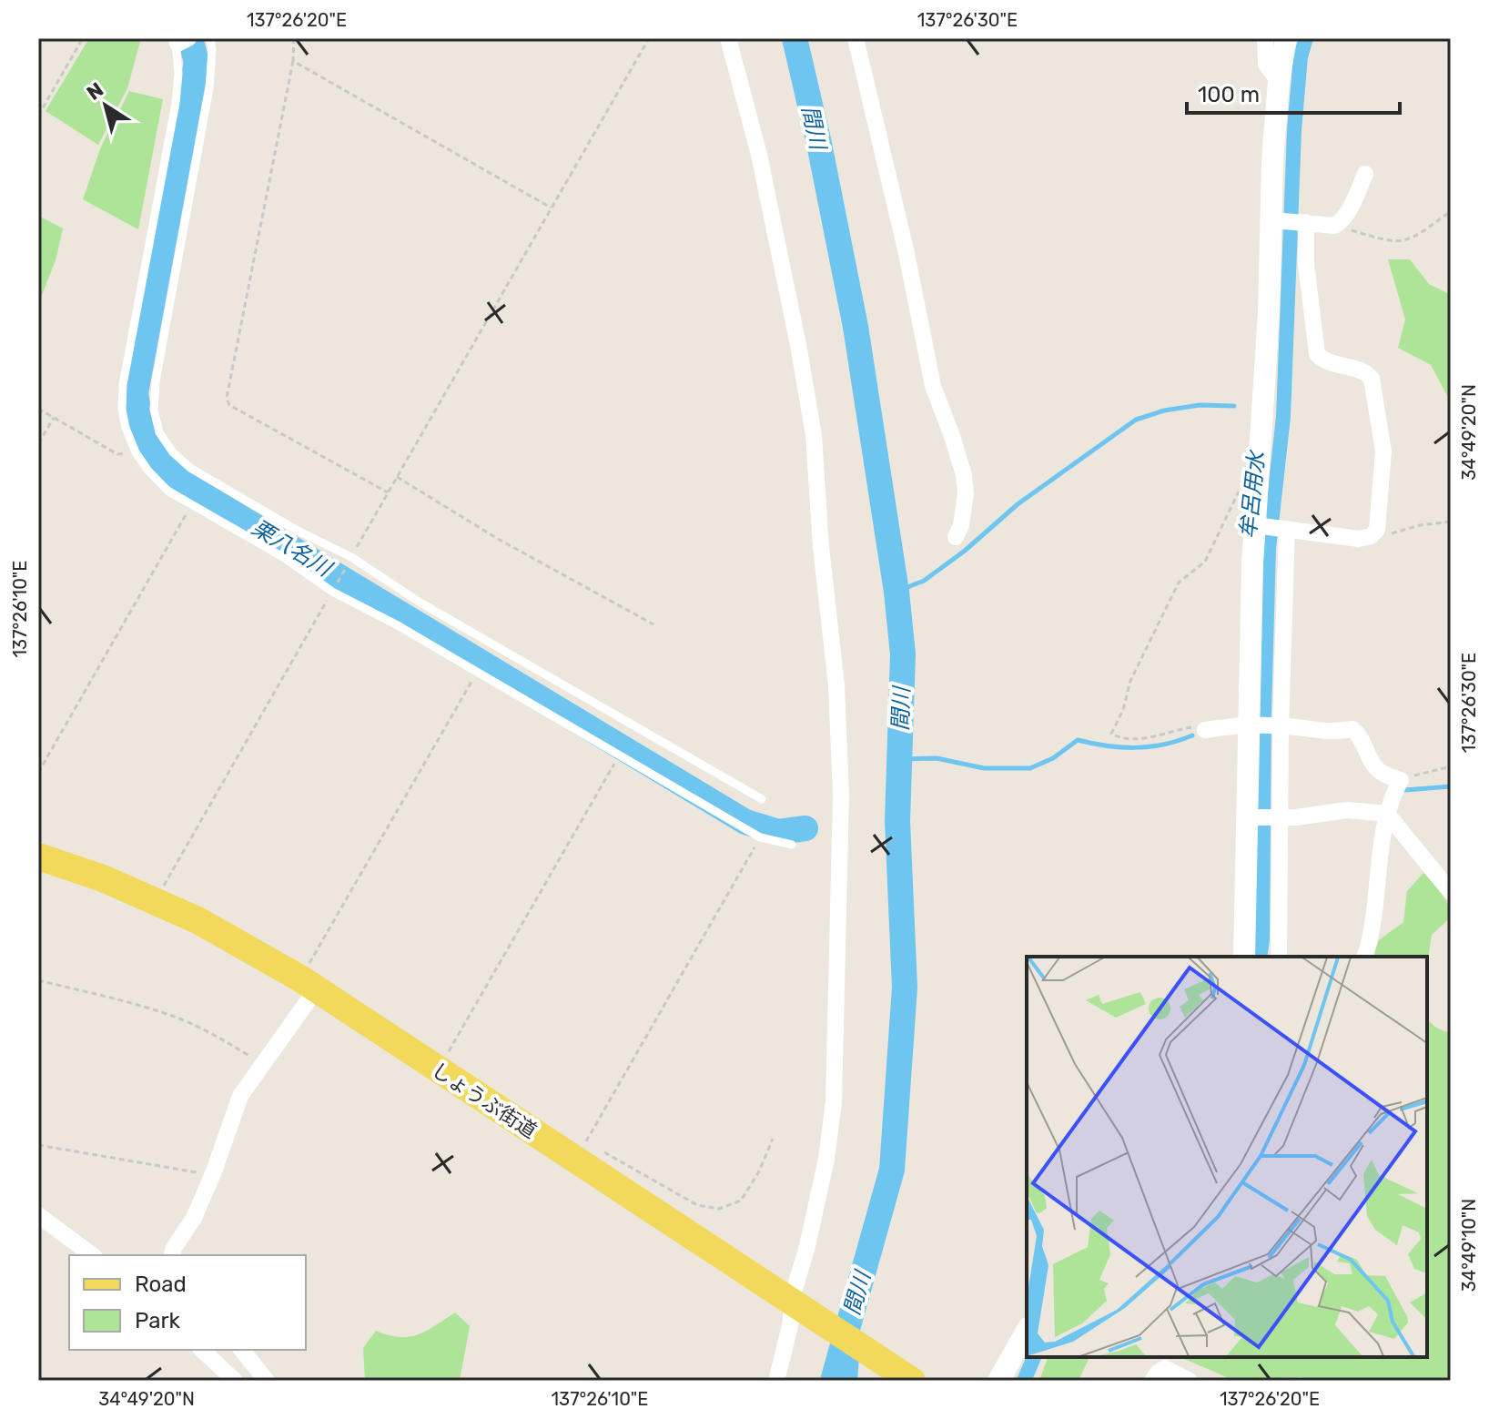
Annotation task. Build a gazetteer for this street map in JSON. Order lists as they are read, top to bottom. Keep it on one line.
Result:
{"streets":{"main road":["しょうぶ街道"]},"water":["間川","牟呂用水","栗八名川"],"legend":["Road","Park"],"scale_bar":"100 m","north":"top left","coordinates":["137°26'20\"E","137°26'30\"E","34°49'20\"N","137°26'10\"E","34°49'10\"N"]}
